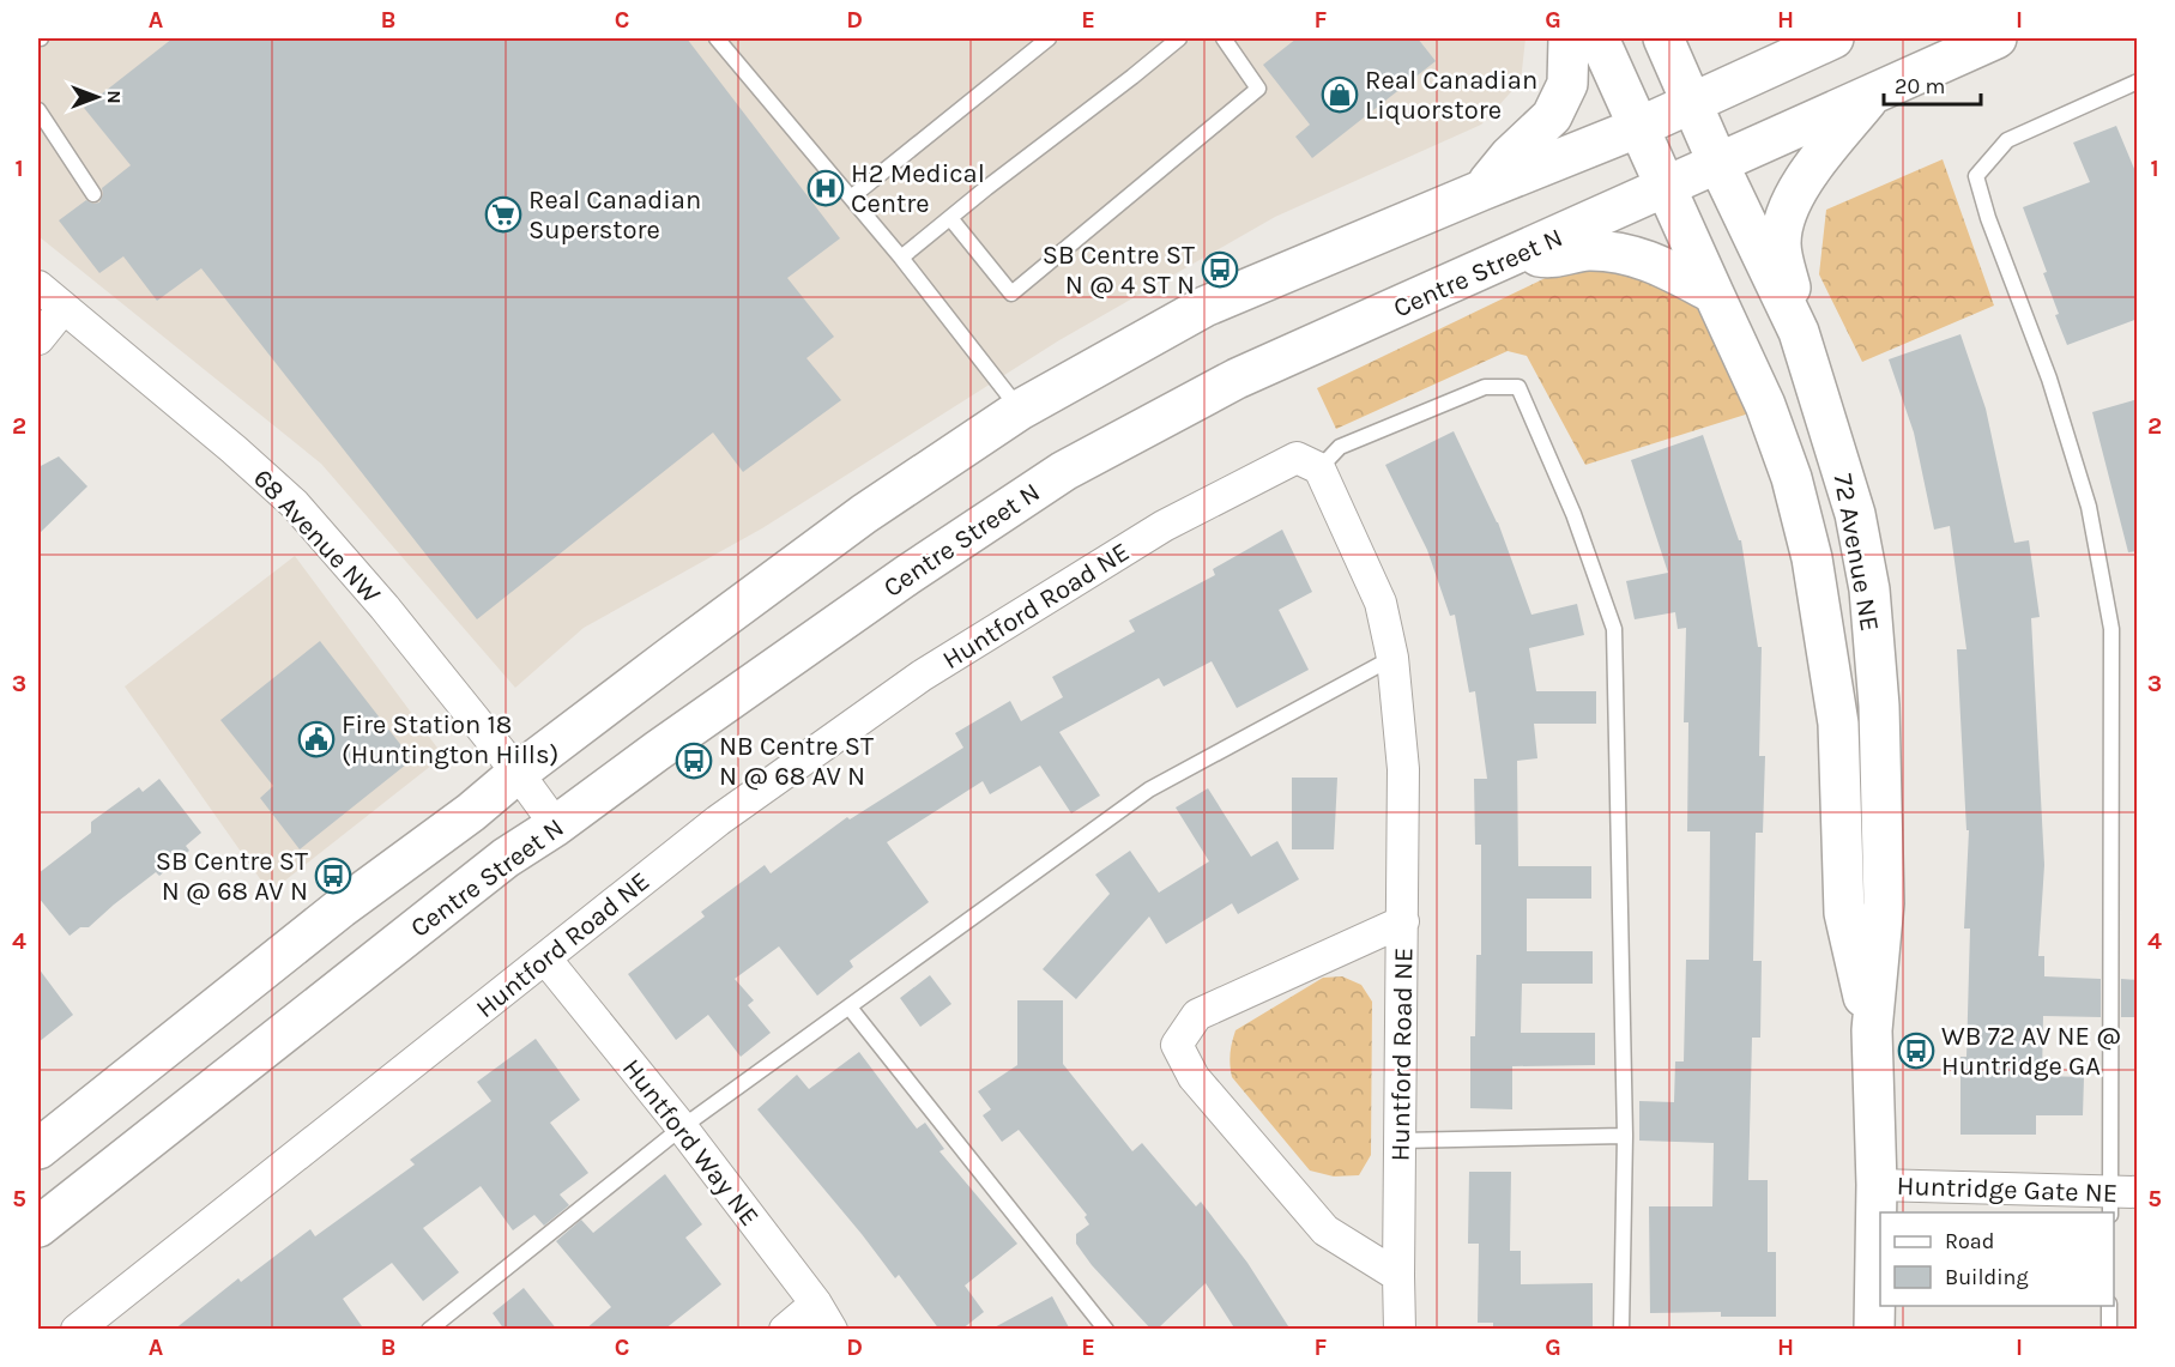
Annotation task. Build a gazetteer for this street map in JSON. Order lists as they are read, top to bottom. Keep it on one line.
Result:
{"streets":{"main road":["Centre Street N","72 Avenue NE"],"street":["68 Avenue NW","Huntford Road NE","Huntford Way NE","Huntridge Gate NE"]},"crossings":[["Centre Street N","68 Avenue NW"],["Centre Street N","72 Avenue NE"],["72 Avenue NE","Huntridge Gate NE"],["Huntford Road NE","Huntford Way NE"]],"places":{"shop":["Real Canadian Liquorstore"],"hospital":["H2 Medical Centre"],"supermarket":["Real Canadian Superstore"],"bus stop":["SB Centre ST N @ 4 ST N","NB Centre ST N @ 68 AV N","SB Centre ST N @ 68 AV N","WB 72 AV NE @ Huntridge GA"],"public building":["Fire Station 18 (Huntington Hills)"]},"legend":["Road","Building"],"scale_bar":"20 m","north":"right","grid":{"columns":["A","B","C","D","E","F","G","H","I"],"rows":["1","2","3","4","5"]}}
